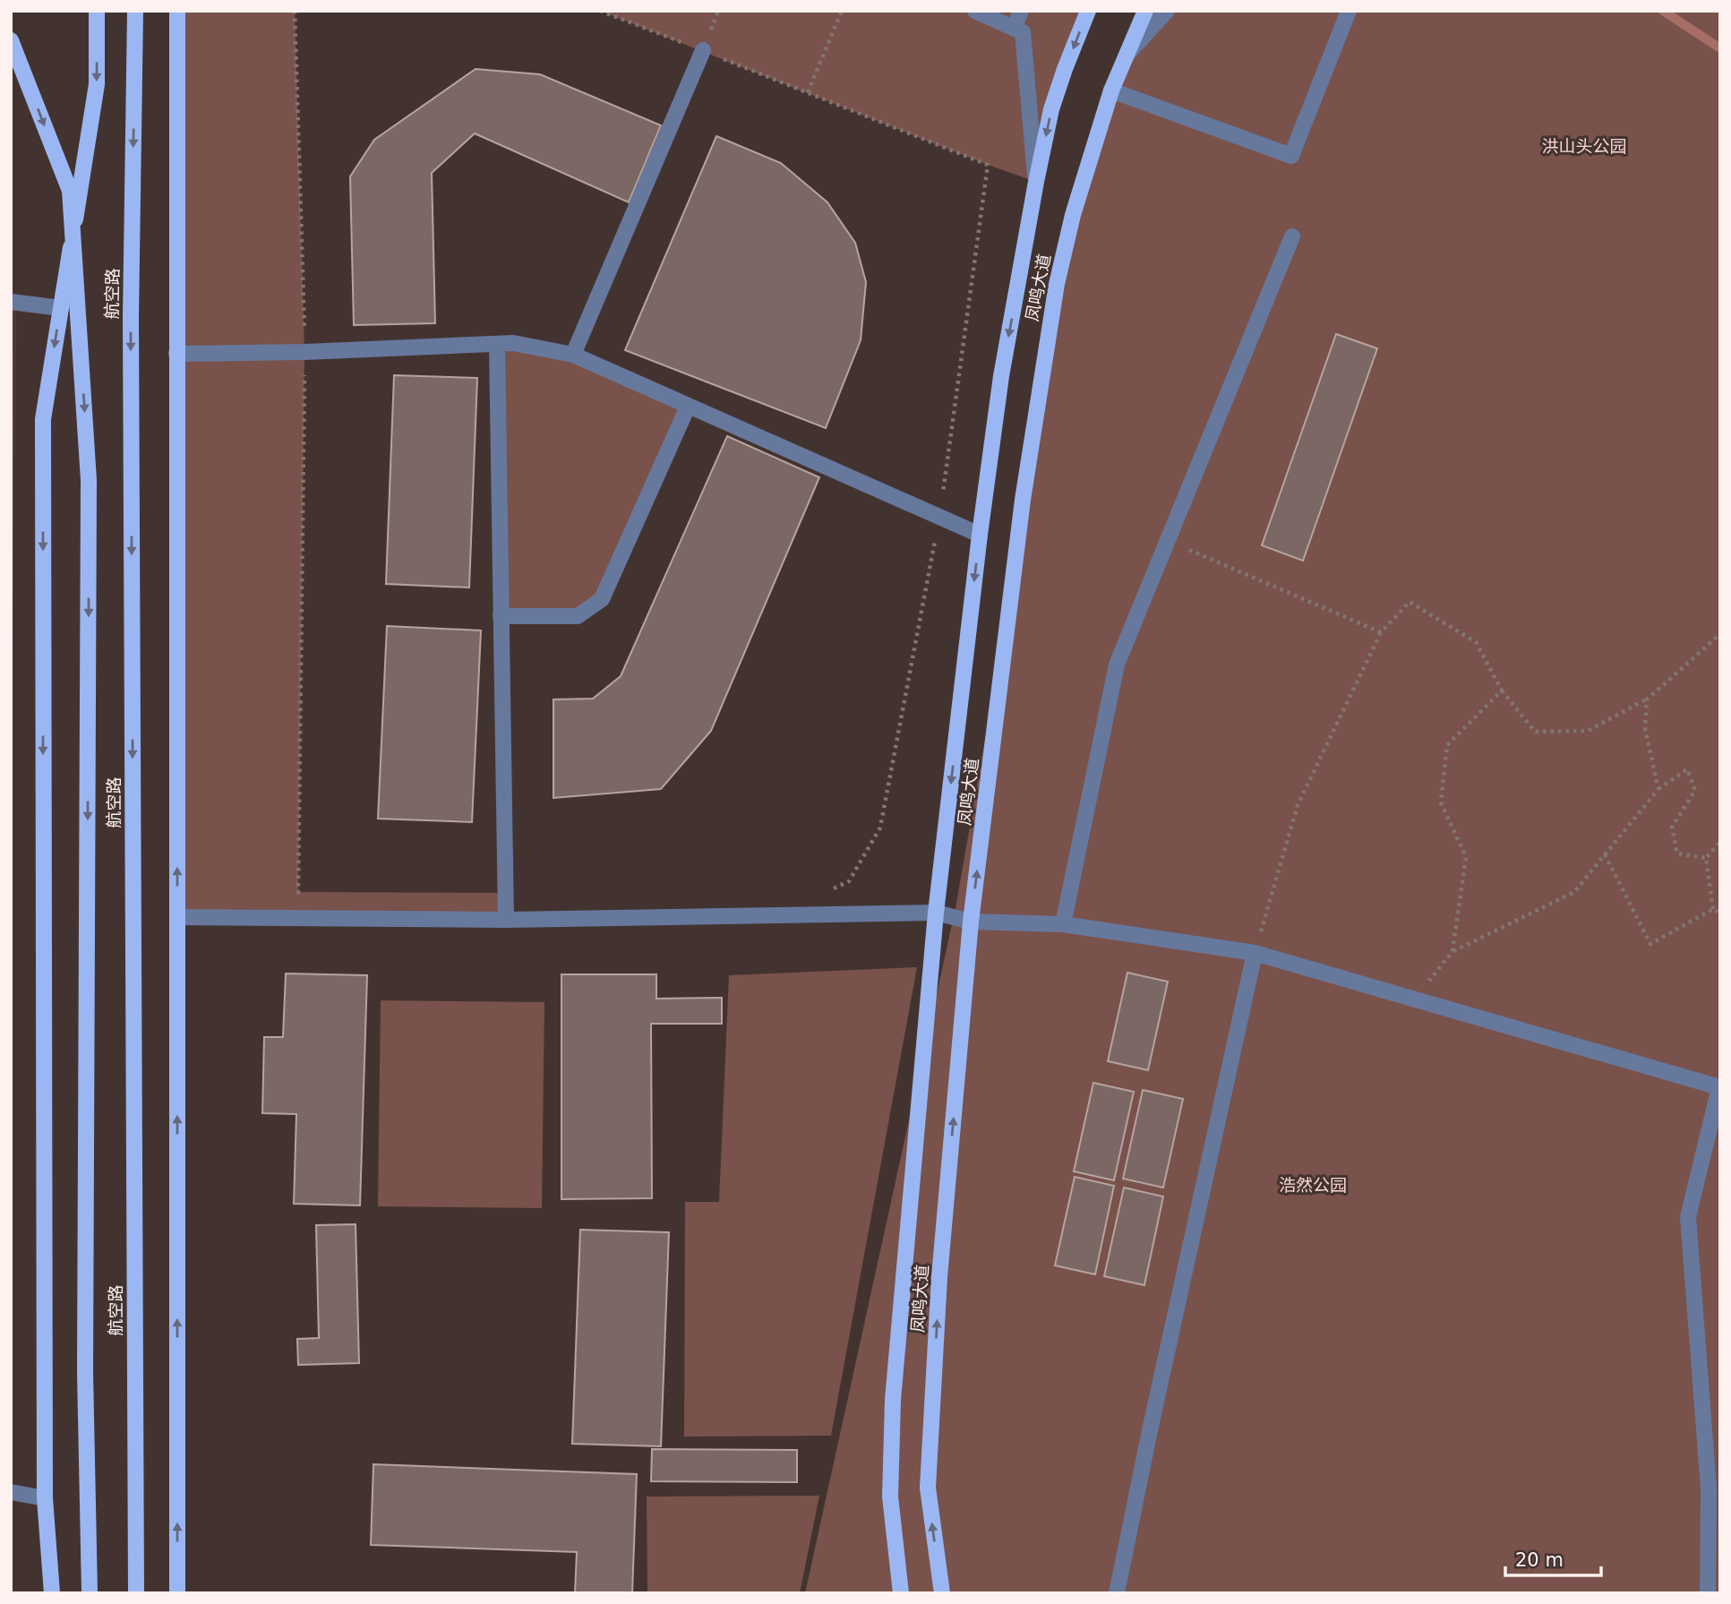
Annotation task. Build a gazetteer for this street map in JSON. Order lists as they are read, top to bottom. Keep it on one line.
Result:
{"streets":{"main road":["凤鸣大道","航空路"]},"parks":["洪山头公园","浩然公园"],"scale_bar":"20 m"}
